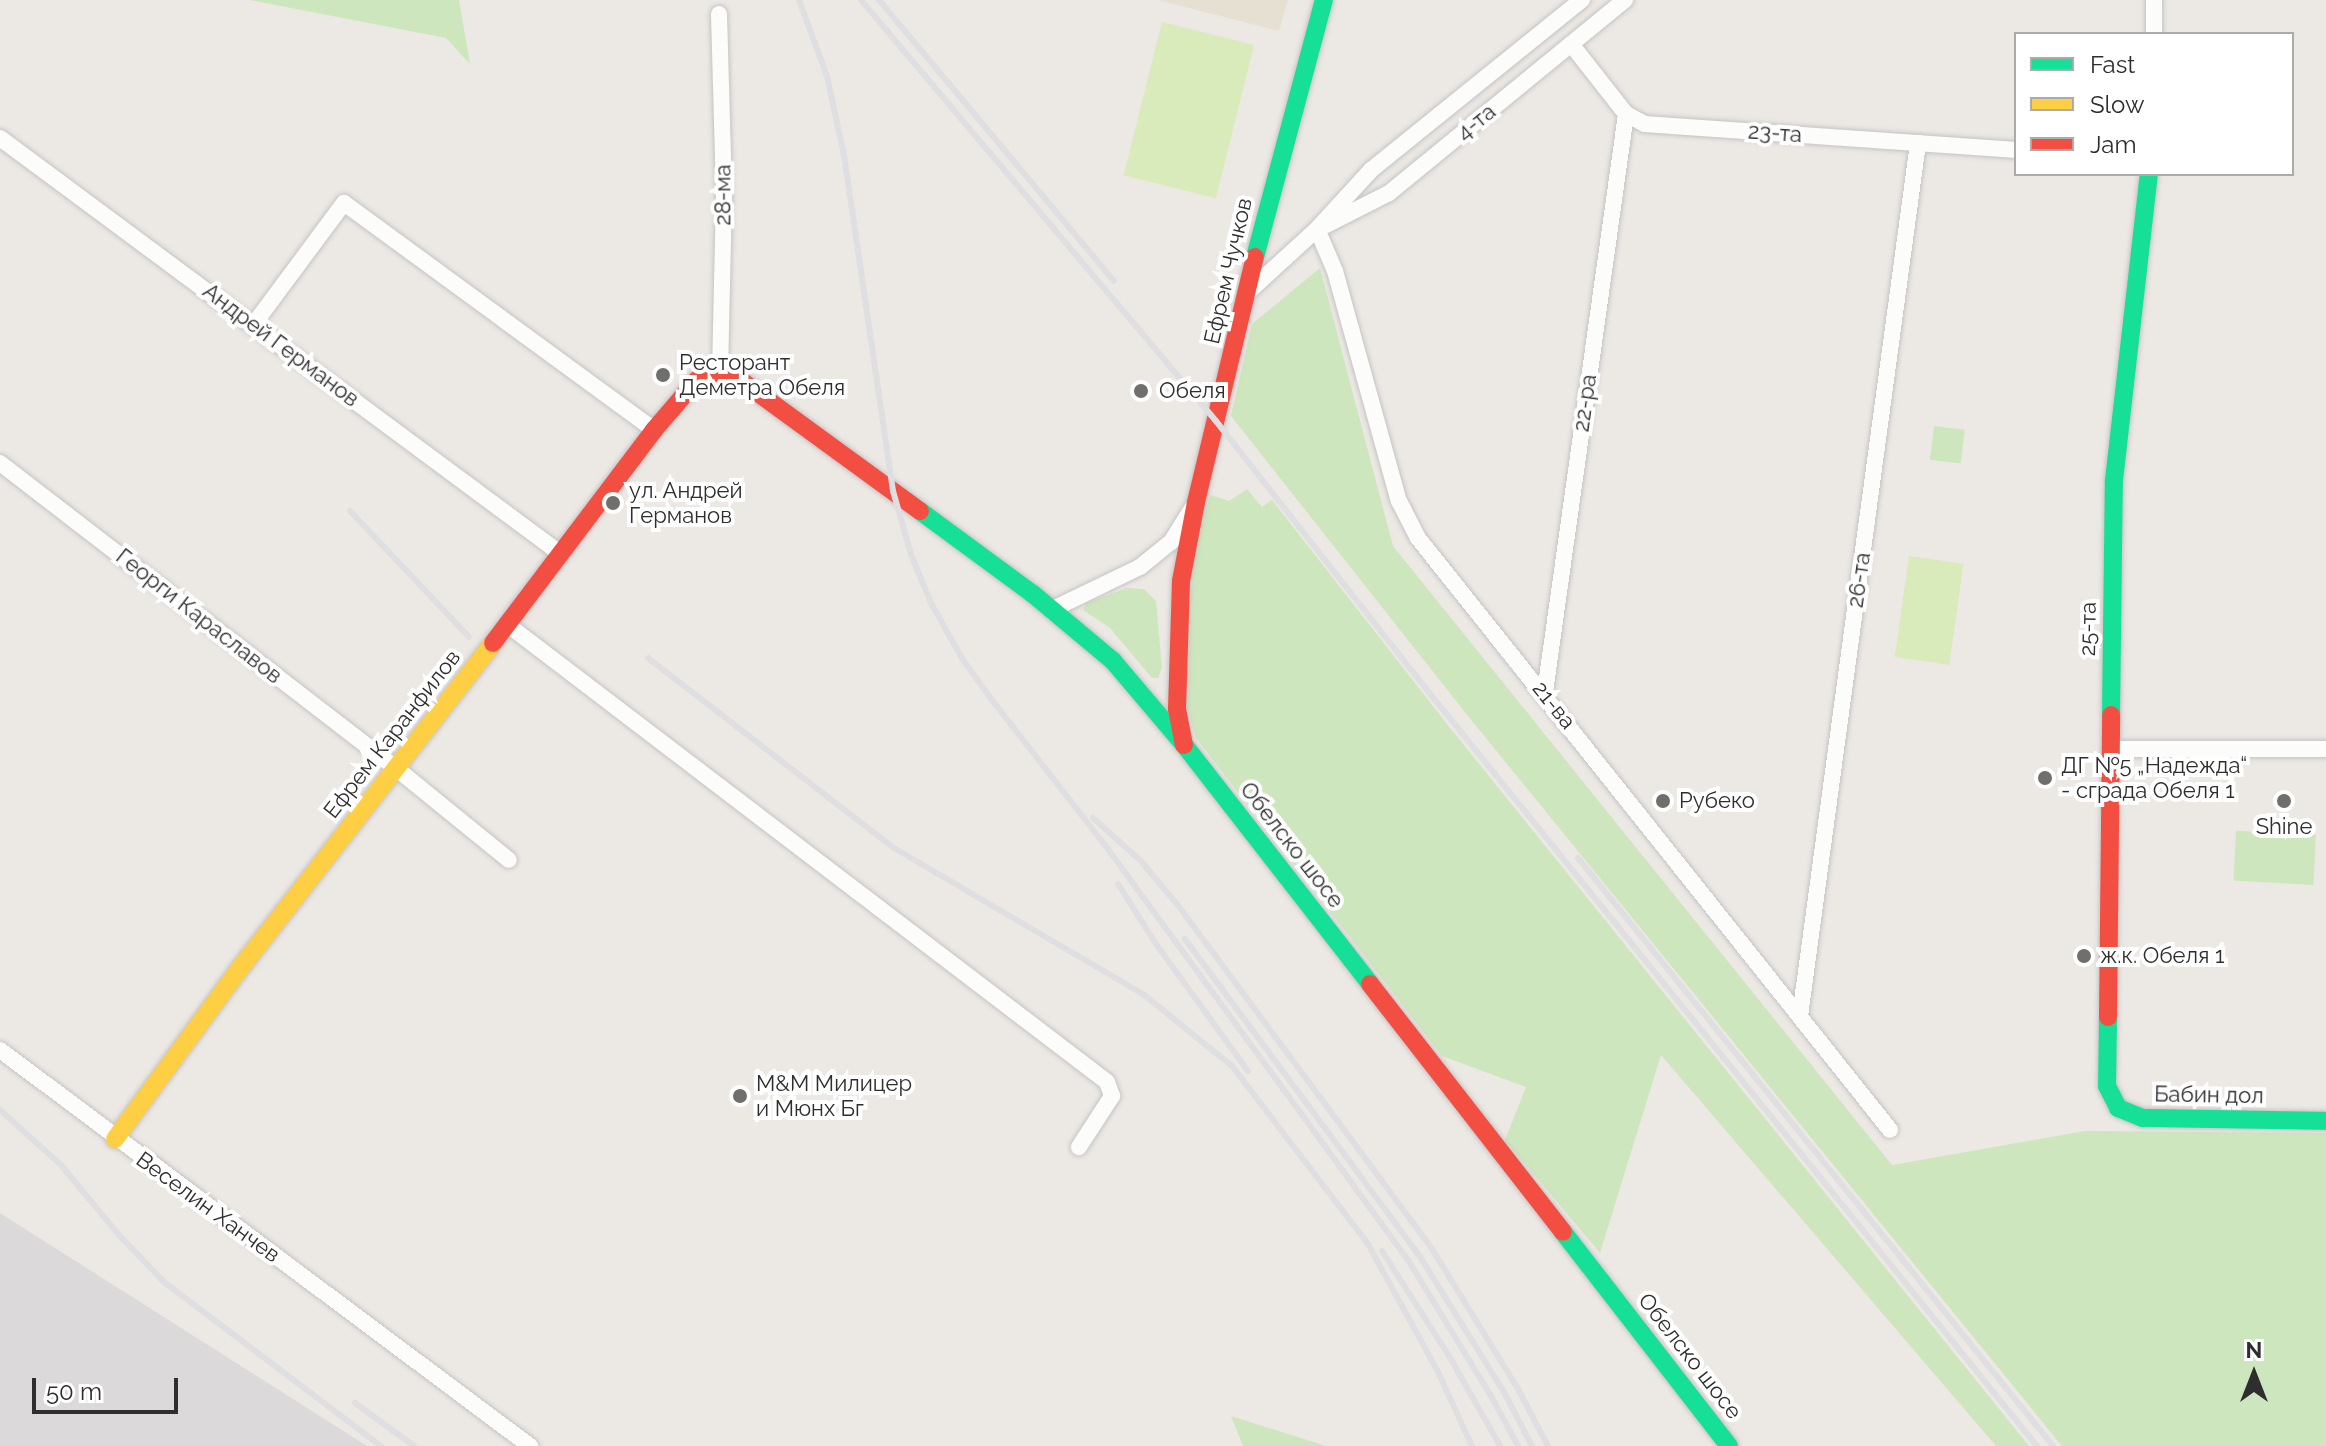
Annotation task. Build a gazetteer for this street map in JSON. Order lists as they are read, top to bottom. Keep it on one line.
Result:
{"streets":{"street":["4-та","23-та","28-ма","Ефрем Чучков","Андрей Германов","22-ра","26-та","Георги Караславов","25-та","21-ва","Ефрем Каранфилов","Обелско шосе","Бабин дол","Веселин Ханчев"]},"crossings":[["4-та","Ефрем Чучков"],["4-та","21-ва"],["23-та","22-ра"],["23-та","26-та"],["28-ма","Ефрем Каранфилов"],["28-ма","Обелско шосе"],["Ефрем Чучков","Обелско шосе"],["Андрей Германов","Ефрем Каранфилов"],["22-ра","21-ва"],["26-та","21-ва"],["Георги Караславов","Ефрем Каранфилов"],["25-та","Бабин дол"],["Ефрем Каранфилов","Обелско шосе"],["Ефрем Каранфилов","Веселин Ханчев"]],"places":["Ресторант Деметра Обеля","Обеля","ул. Андрей Германов","ДГ №5 „Надежда“ - сграда Обеля 1","Рубеко","Shine","ж.к. Обеля 1","М&M Mилицер и Мюнх Бг"],"legend":["Fast","Slow","Jam"],"scale_bar":"50 m","north":"top"}
